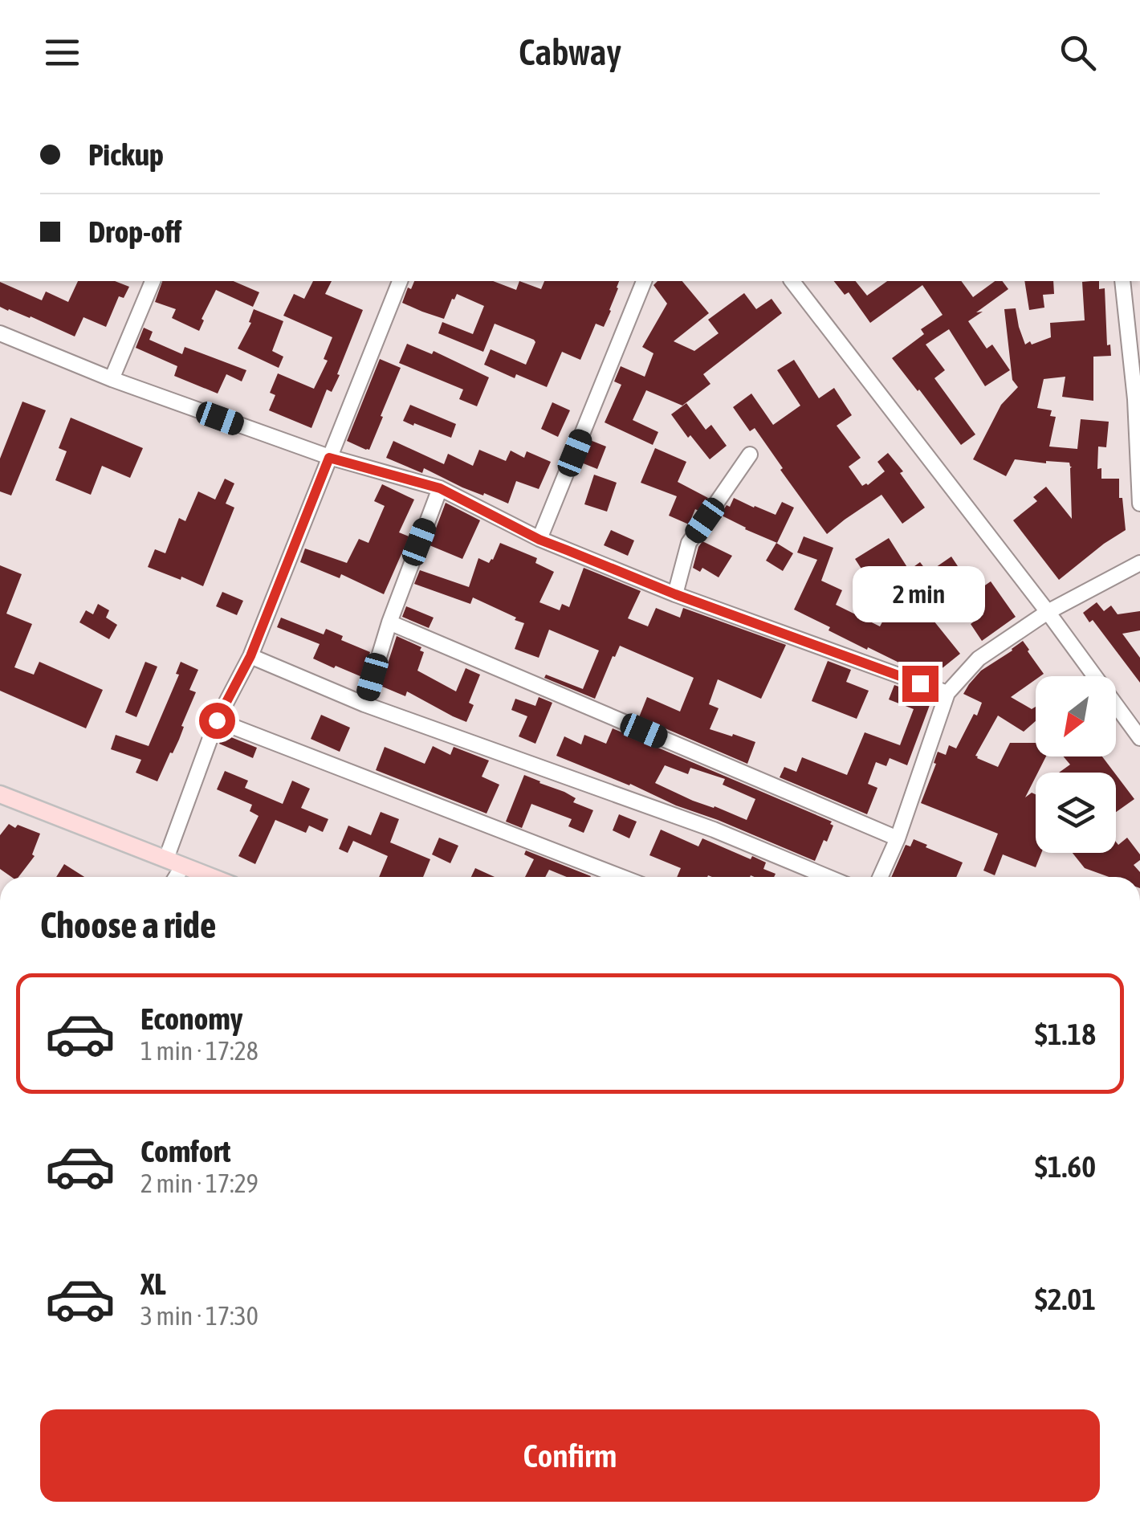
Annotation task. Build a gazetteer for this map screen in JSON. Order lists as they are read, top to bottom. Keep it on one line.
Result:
{"north":"bottom left","page":{"header":"Cabway","banner":["Pickup","Drop-off"],"bubble":"2 min","heading":"Choose a ride","list":[{"name":"Economy","note":"1 min · 17:28","value":"$1.18"},{"name":"Comfort","note":"2 min · 17:29","value":"$1.60"},{"name":"XL","note":"3 min · 17:30","value":"$2.01"}],"buttons":"Confirm"}}
